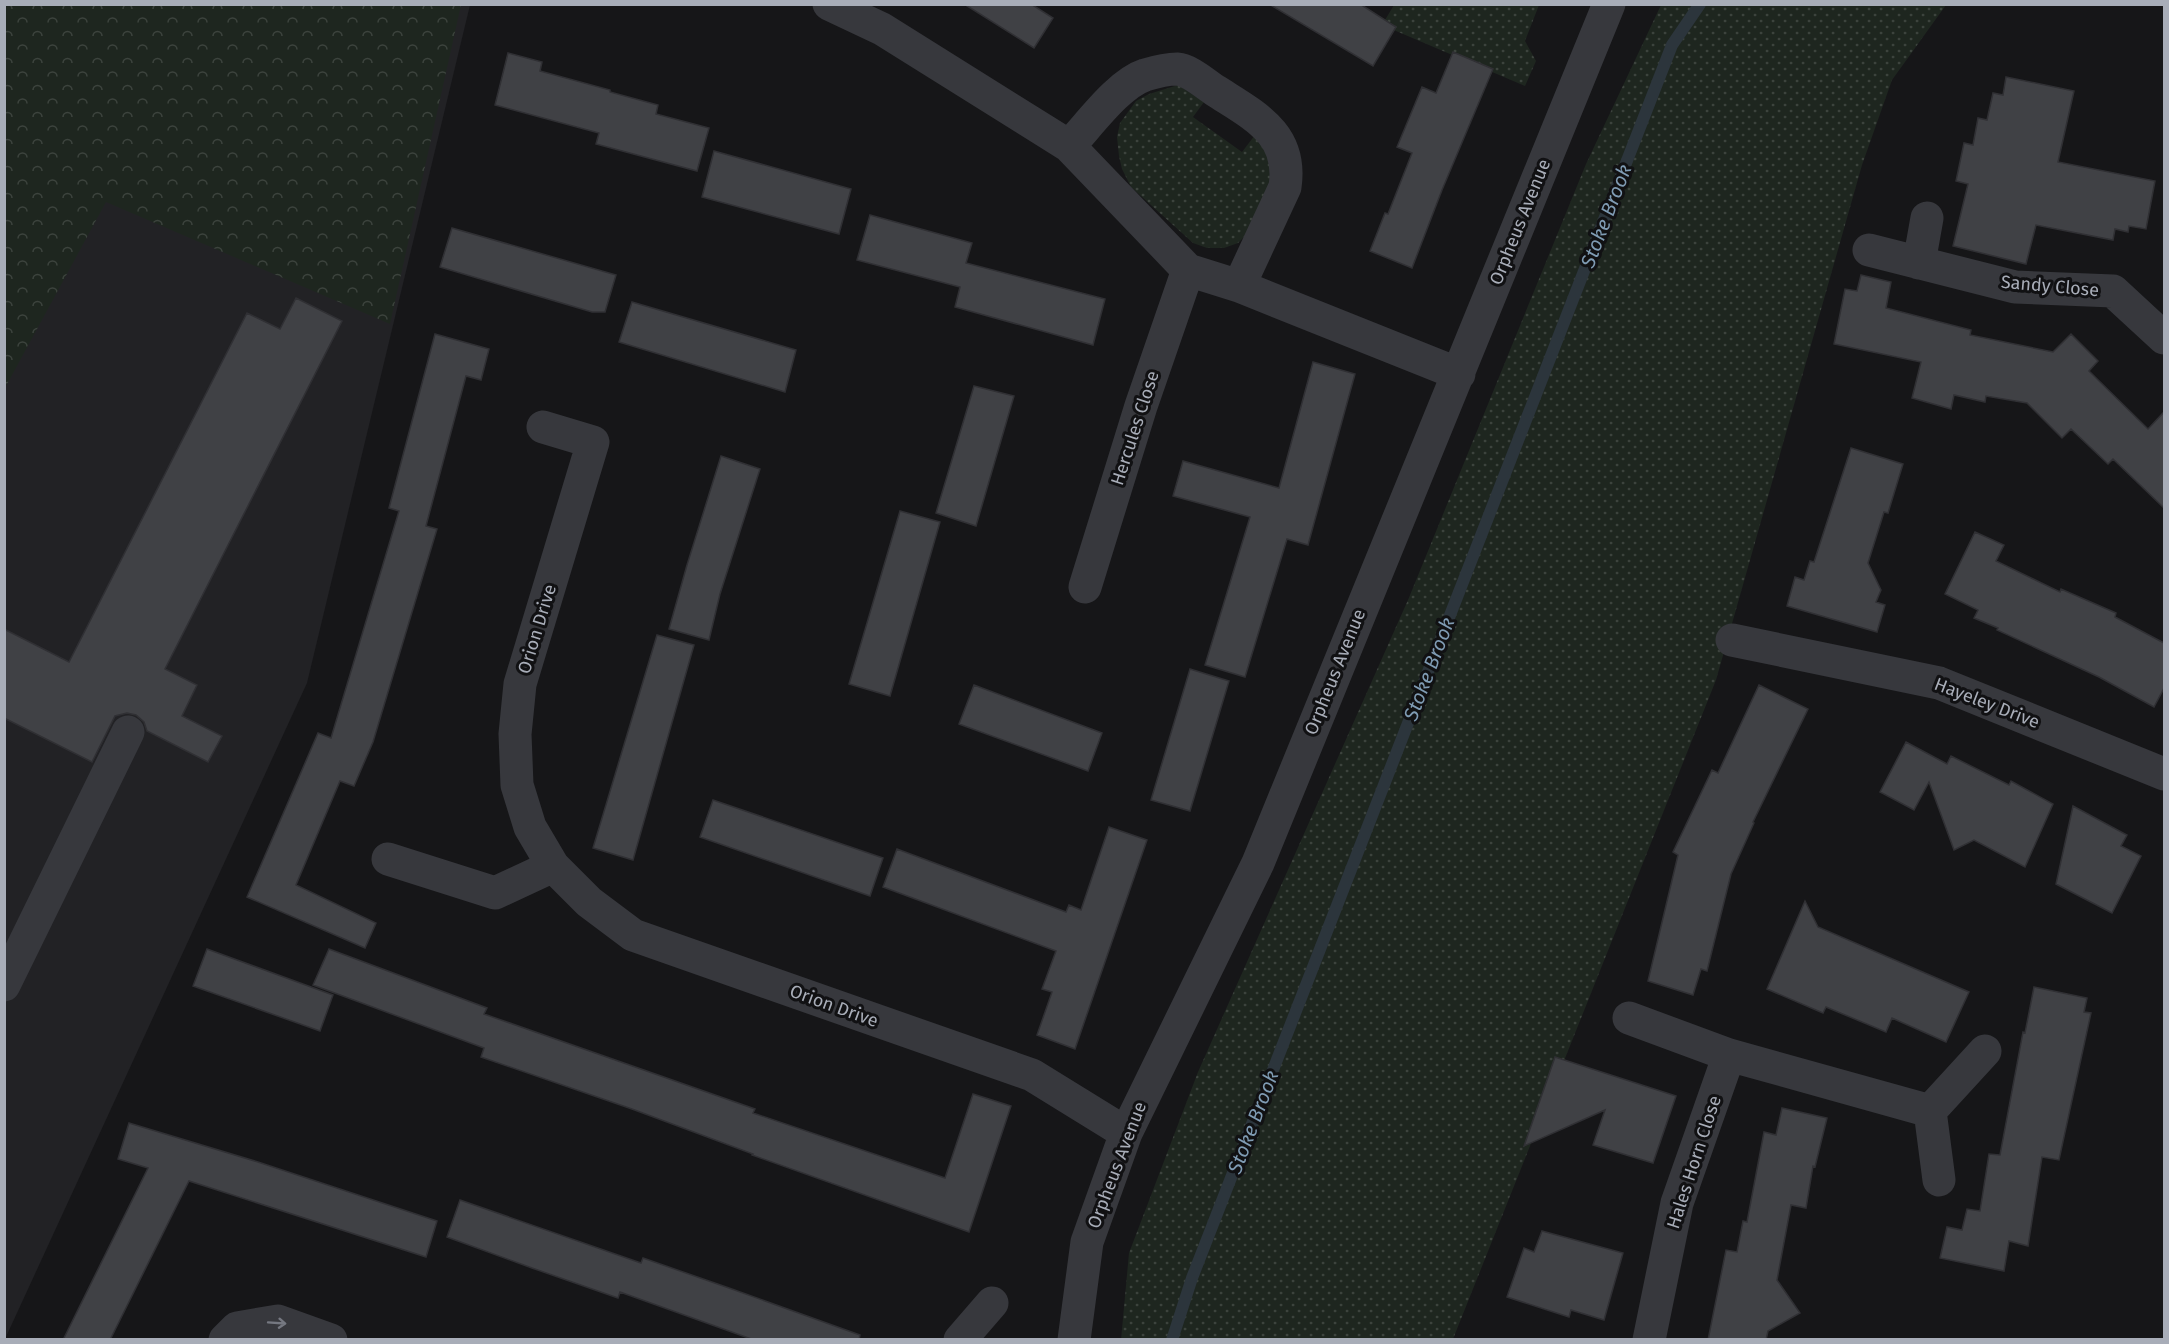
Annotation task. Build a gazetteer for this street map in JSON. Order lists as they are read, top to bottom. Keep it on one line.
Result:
{"streets":{"street":["Orpheus Avenue","Sandy Close","Hercules Close","Orion Drive","Hayeley Drive","Hales Horn Close"]},"crossings":[["Orpheus Avenue","Orion Drive"]],"water":["Stoke Brook"]}
